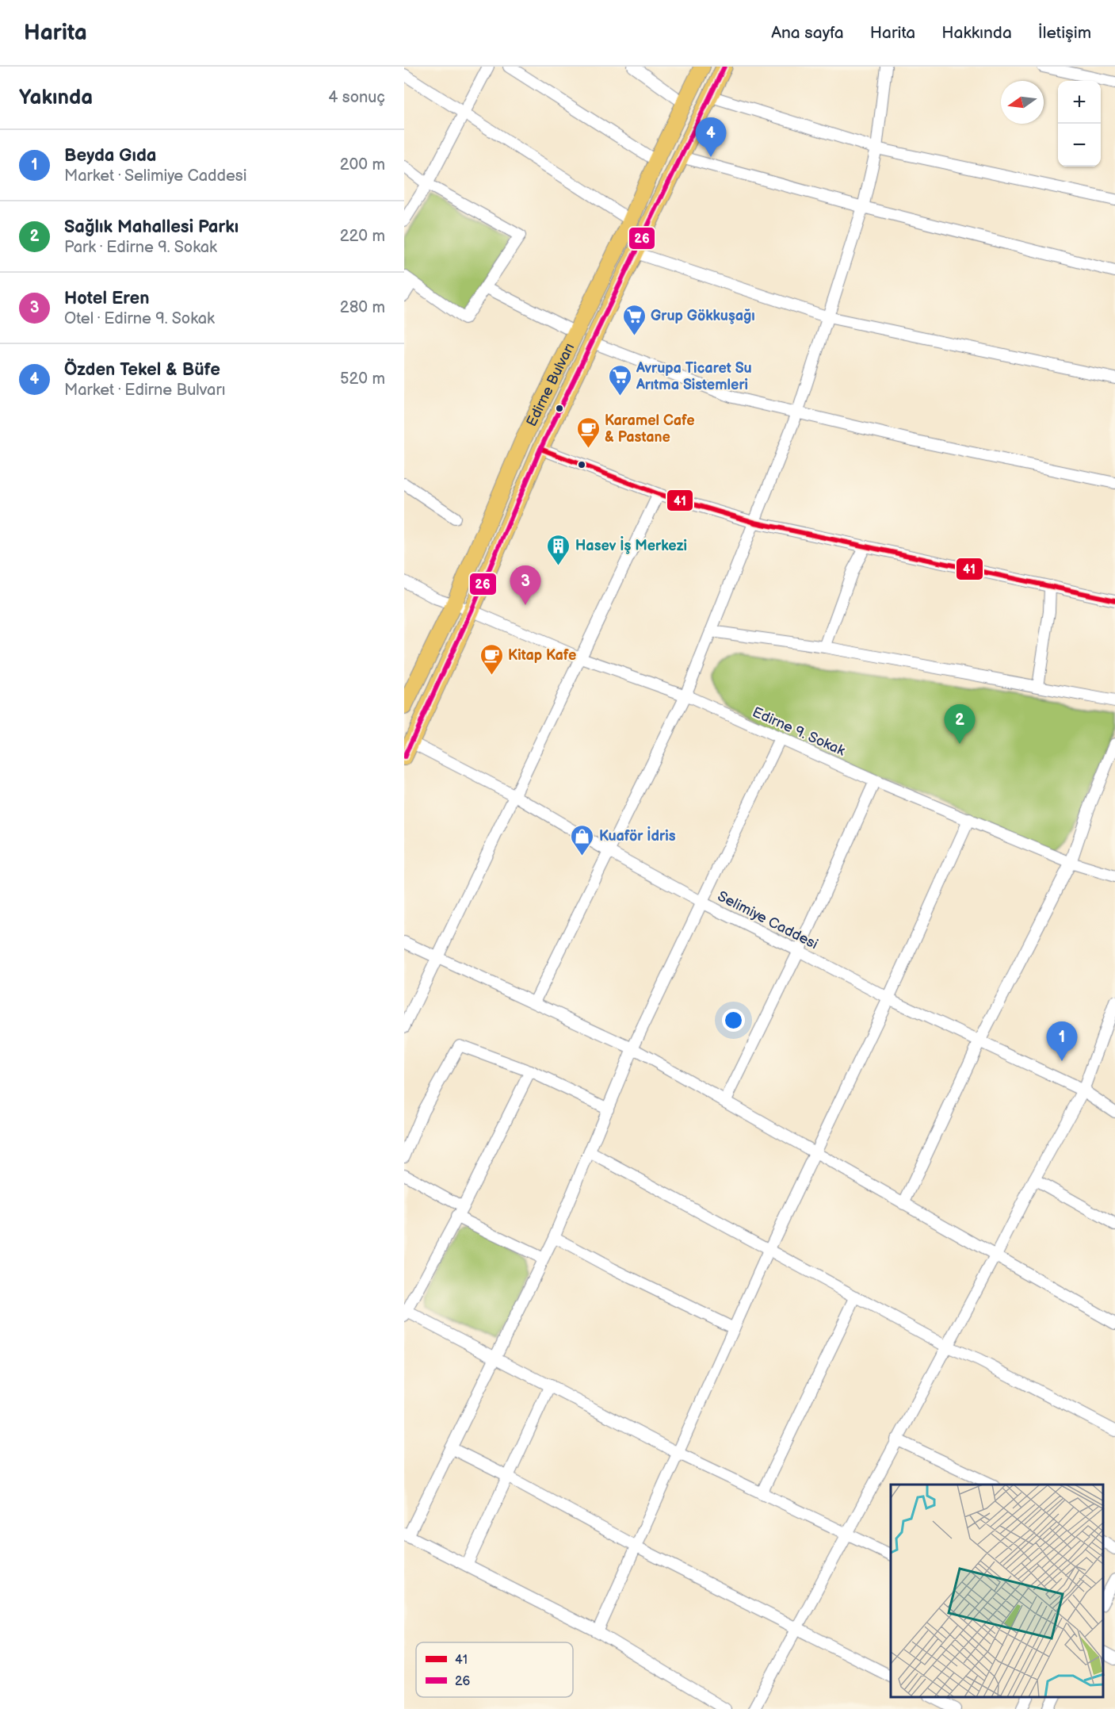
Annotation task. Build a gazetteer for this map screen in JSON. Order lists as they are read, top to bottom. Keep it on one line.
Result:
{"streets":{"highway":["Edirne Bulvarı"],"street":["Edirne 9. Sokak","Selimiye Caddesi"]},"crossings":[["Edirne Bulvarı","Edirne 9. Sokak"],["Edirne Bulvarı","Selimiye Caddesi"]],"places":{"supermarket":["Grup Gökkuşağı","Avrupa Ticaret Su Arıtma Sistemleri"],"cafe":["Karamel Cafe & Pastane","Kitap Kafe"],"building":["Hasev İş Merkezi"],"shop":["Kuaför İdris"]},"lines":["transit line 26","transit line 41"],"legend":["41","26"],"north":"left","page":{"header":"Harita","nav":["Ana sayfa","Harita","Hakkında","İletişim"],"heading":["Yakında","4 sonuç"],"map_buttons":["+","−"],"pins":["4","3","2","1"],"list":[{"mark":"1","name":"Beyda Gıda","note":"Market · Selimiye Caddesi","value":"200 m"},{"mark":"2","name":"Sağlık Mahallesi Parkı","note":"Park · Edirne 9. Sokak","value":"220 m"},{"mark":"3","name":"Hotel Eren","note":"Otel · Edirne 9. Sokak","value":"280 m"},{"mark":"4","name":"Özden Tekel & Büfe","note":"Market · Edirne Bulvarı","value":"520 m"}]}}
